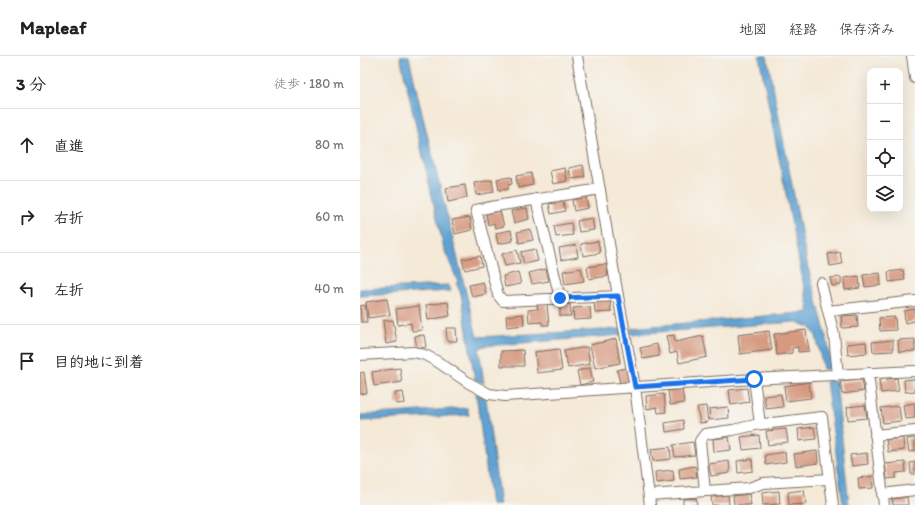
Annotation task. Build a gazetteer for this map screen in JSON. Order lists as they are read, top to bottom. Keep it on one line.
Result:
{"page":{"header":"Mapleaf","nav":["地図","経路","保存済み"],"heading":["3 分","徒歩 · 180 m"],"map_buttons":["+","−"],"list":[["直進","80 m"],["右折","60 m"],["左折","40 m"],"目的地に到着"]}}
